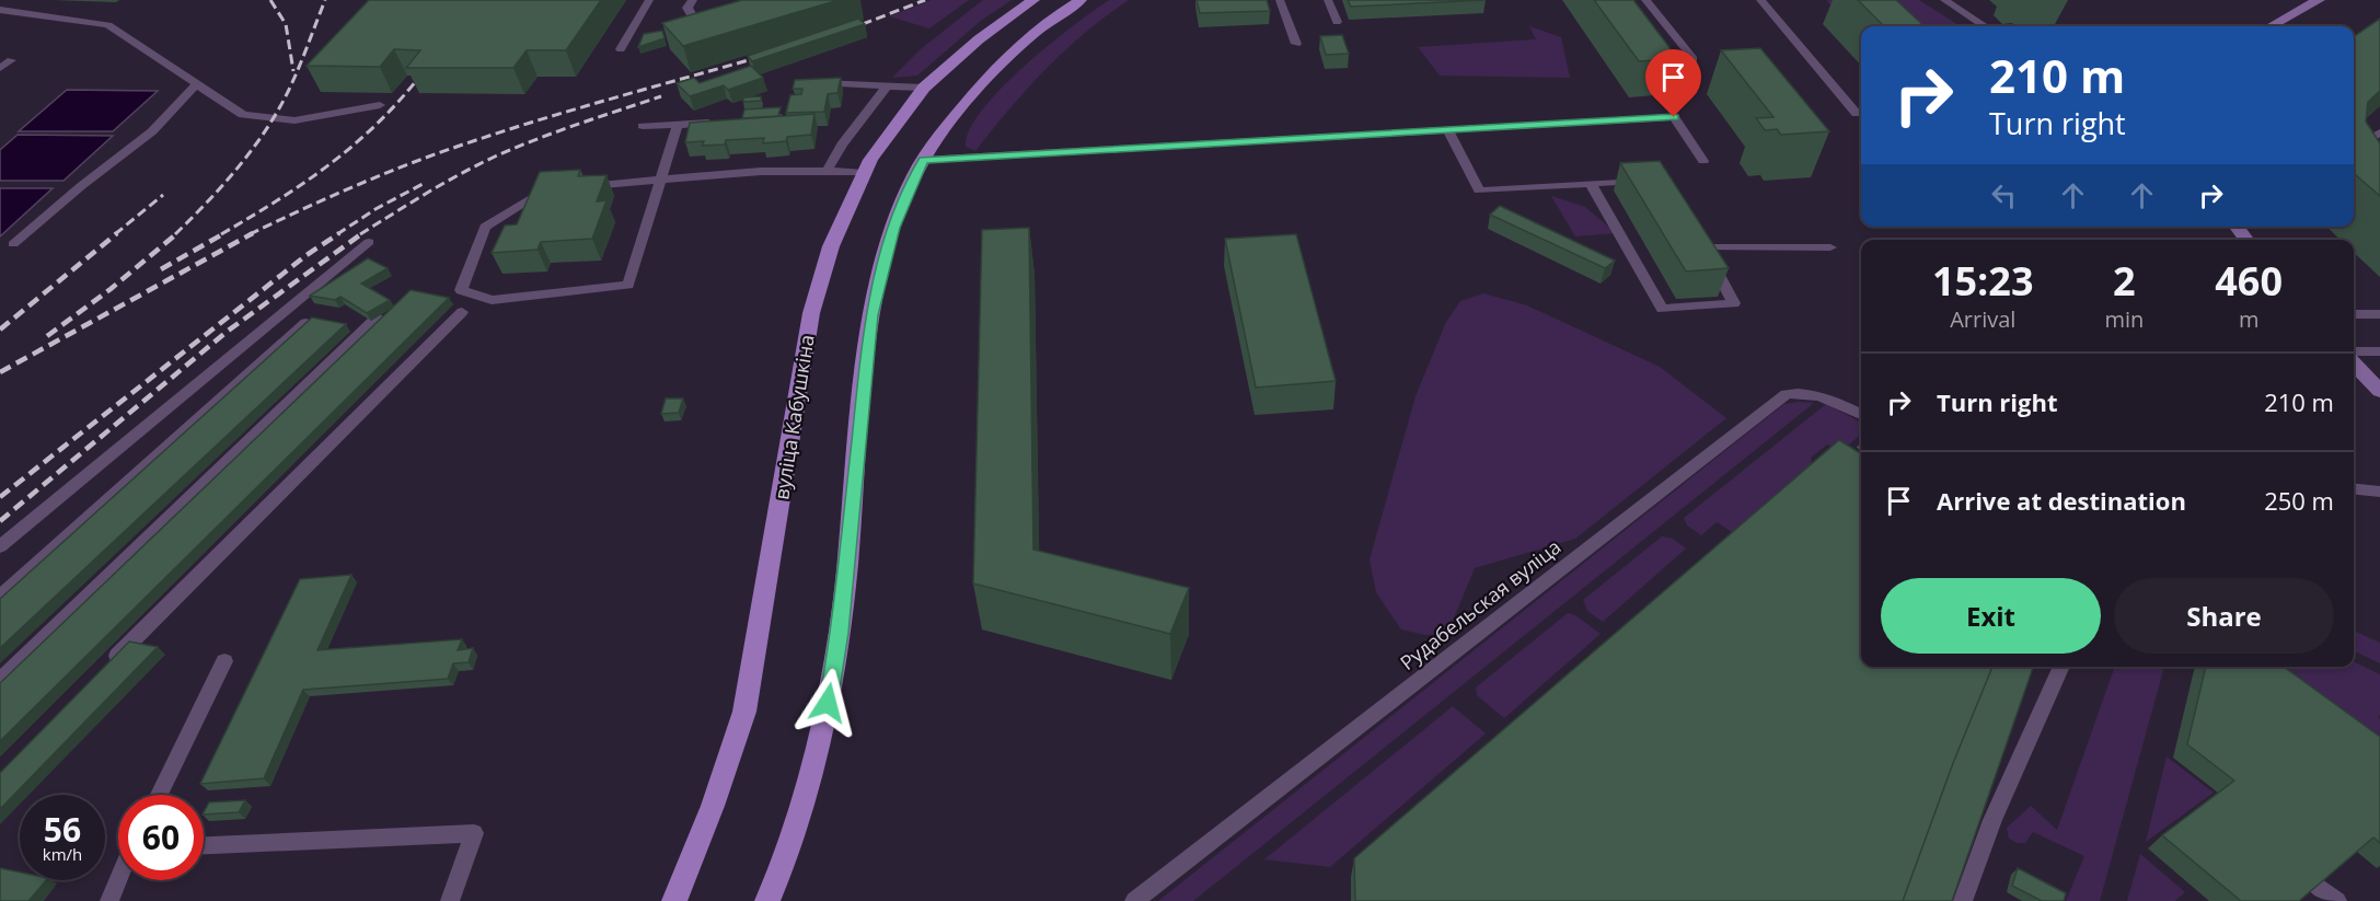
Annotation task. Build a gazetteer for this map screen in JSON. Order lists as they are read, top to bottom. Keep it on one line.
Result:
{"streets":{"main road":["вуліца Кабушкіна"],"lane":["Рудабельская вуліца"]},"page":{"turn":["210 m","Turn right"],"eta":["15:23","Arrival","2","min","460","m"],"list":[{"name":"Turn right","value":"210 m"},{"name":"Arrive at destination","value":"250 m"}],"buttons":["Exit","Share"],"speed":"56 km/h","limit":"60"}}
